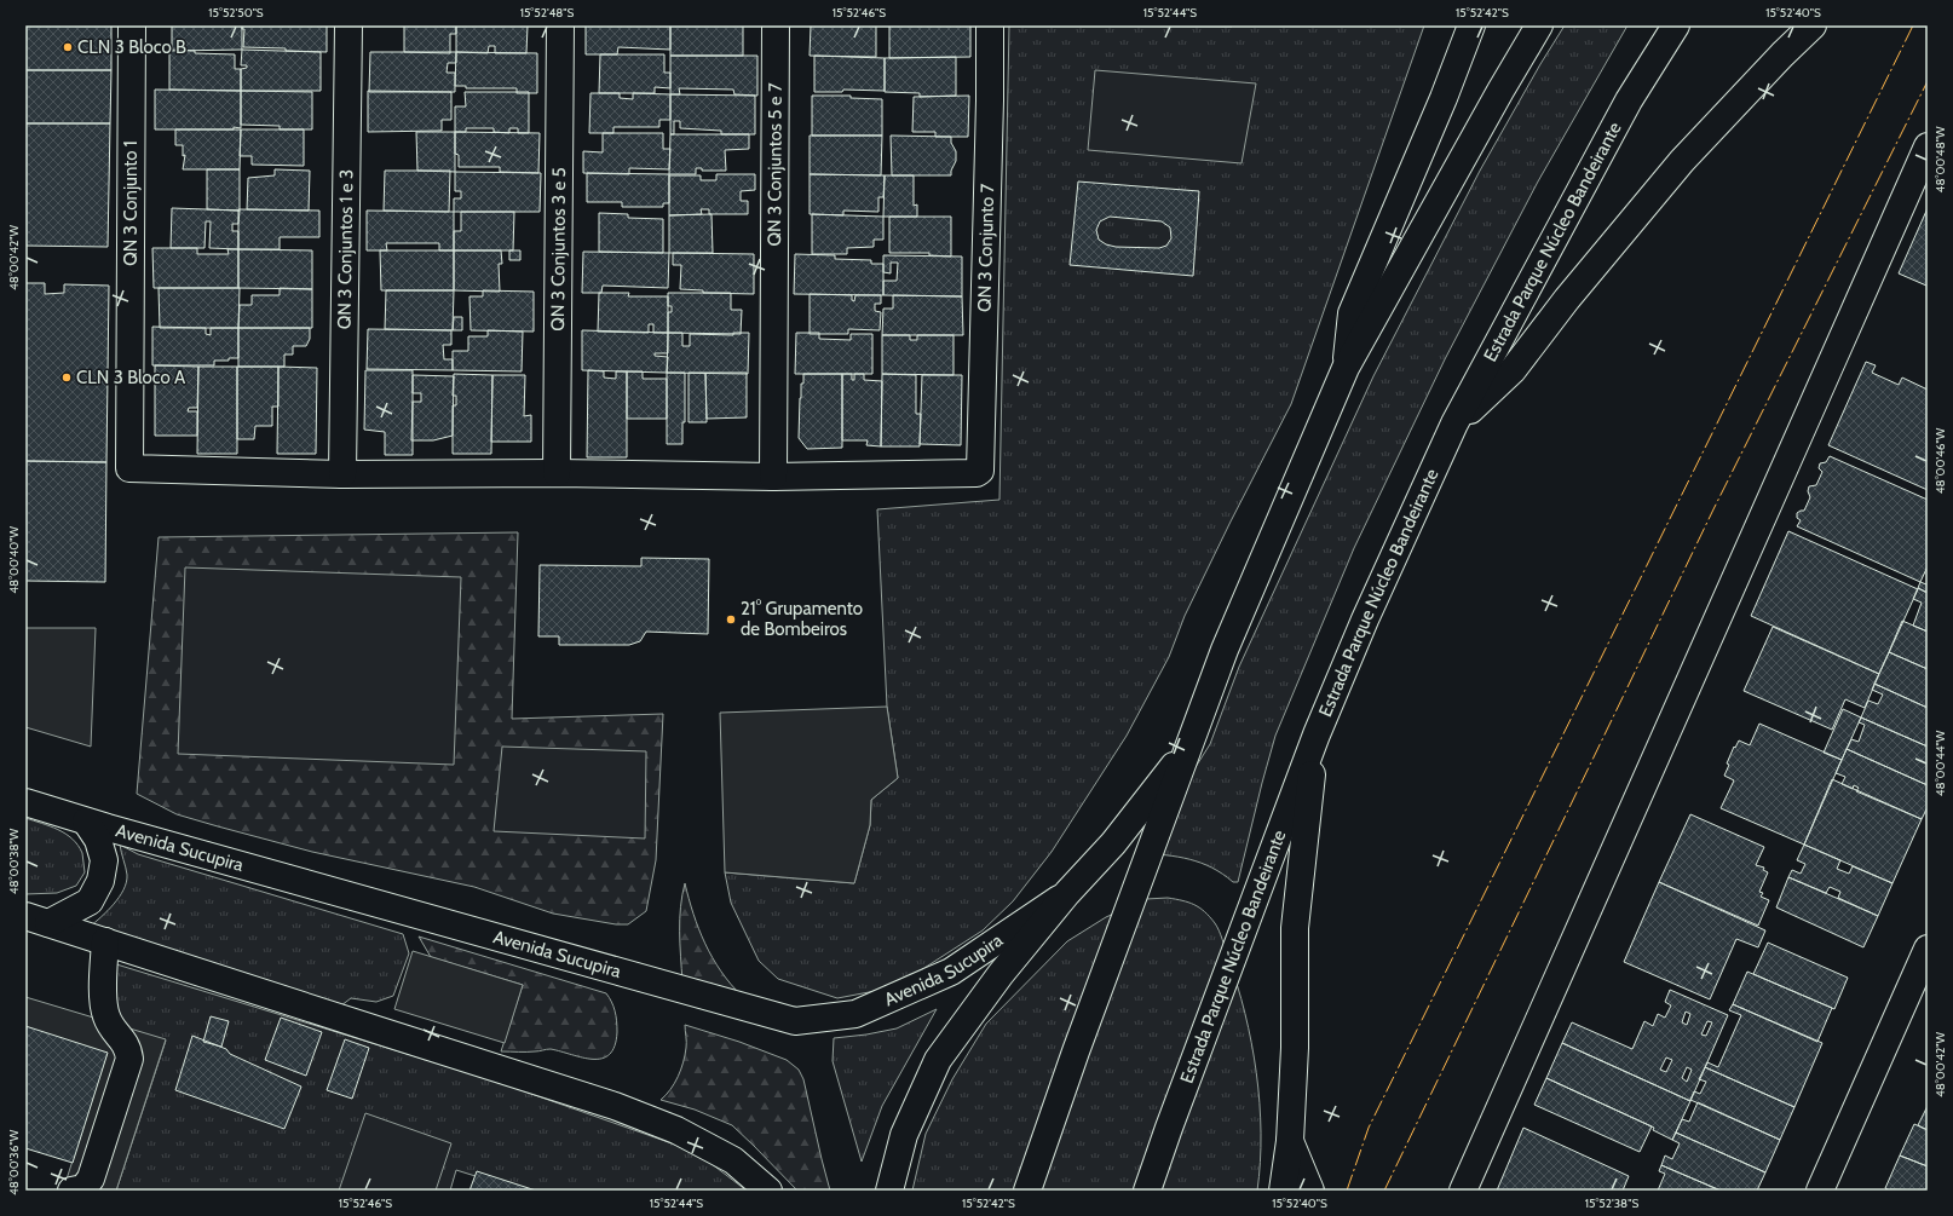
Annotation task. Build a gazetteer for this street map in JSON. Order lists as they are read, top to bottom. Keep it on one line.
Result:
{"streets":{"main road":["QN 3 Conjuntos 5 e 7","QN 3 Conjunto 1","Estrada Parque Núcleo Bandeirante","QN 3 Conjunto 7","QN 3 Conjuntos 1 e 3","QN 3 Conjuntos 3 e 5","Avenida Sucupira"]},"crossings":[["QN 3 Conjuntos 5 e 7","QN 3 Conjunto 7"],["QN 3 Conjunto 1","QN 3 Conjuntos 1 e 3"]],"places":["CLN 3 Bloco B","CLN 3 Bloco A","21° Grupamento de Bombeiros"],"coordinates":["15°52'50\"S","15°52'48\"S","15°52'46\"S","15°52'44\"S","15°52'42\"S","15°52'40\"S","48°00'48\"W","48°00'42\"W","48°00'46\"W","48°00'40\"W","48°00'44\"W","48°00'38\"W","48°00'36\"W","15°52'38\"S"]}
